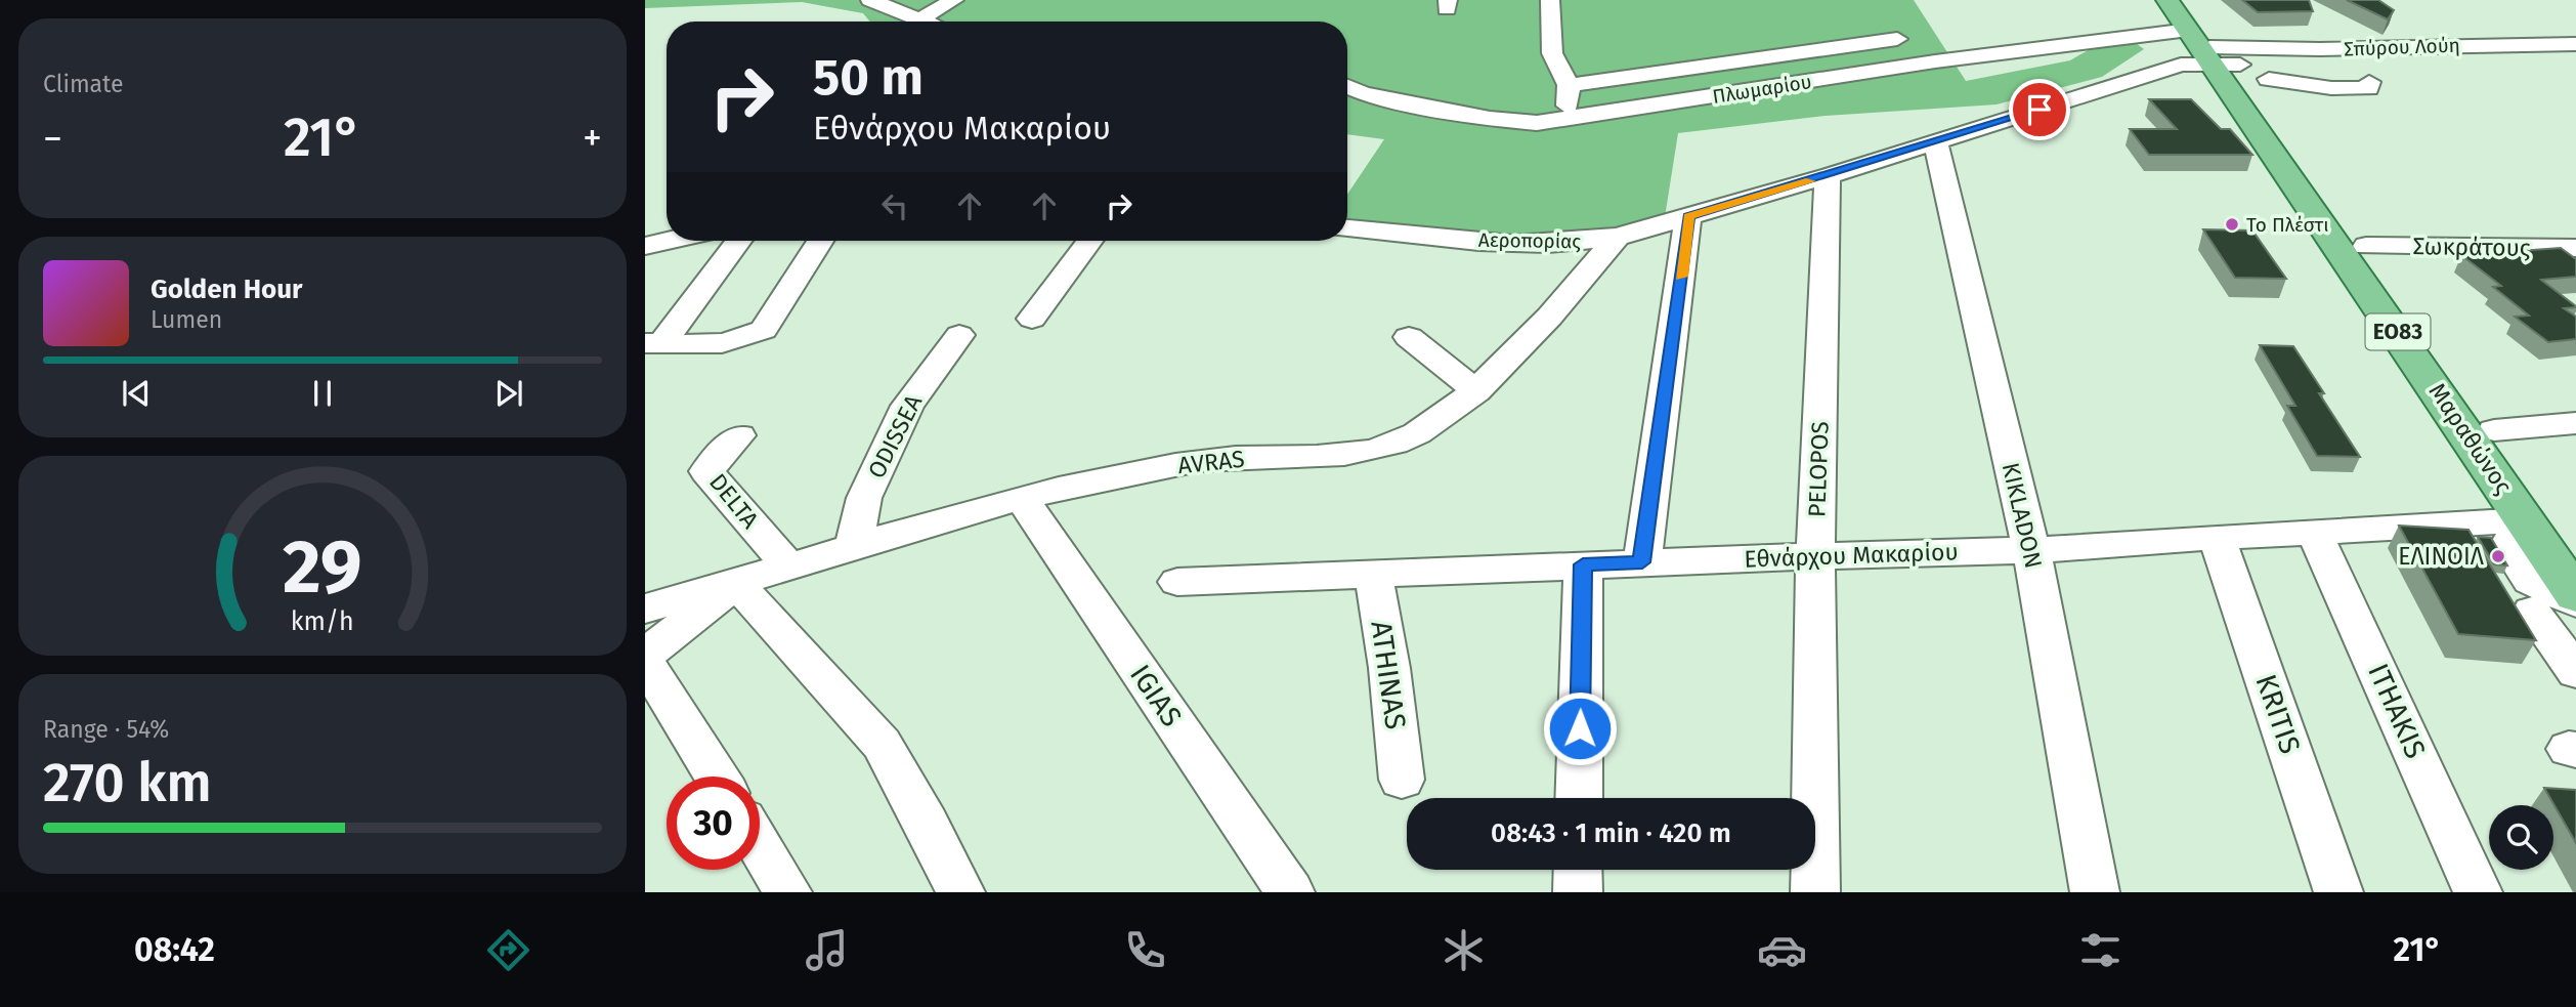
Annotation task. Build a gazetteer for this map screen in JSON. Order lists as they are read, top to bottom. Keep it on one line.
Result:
{"streets":{"main road":["ΕΟ83","Μαραθώνος"],"street":["Σπύρου Λούη","Πλωμαρίου","Αεροπορίας","Σωκράτους","ODISSEA","AVRAS","PELOPOS","DELTA","KIKLADON","Εθνάρχου Μακαρίου","ATHINAS","IGIAS","ITHAKIS","KRITIS"]},"crossings":[["Σπύρου Λούη","Πλωμαρίου"],["Σπύρου Λούη","Μαραθώνος"],["Πλωμαρίου","Μαραθώνος"],["Αεροπορίας","AVRAS"],["Αεροπορίας","PELOPOS"],["Αεροπορίας","KIKLADON"],["Σωκράτους","Μαραθώνος"],["ODISSEA","AVRAS"],["Μαραθώνος","Εθνάρχου Μακαρίου"],["AVRAS","DELTA"],["AVRAS","IGIAS"],["PELOPOS","Εθνάρχου Μακαρίου"],["KIKLADON","Εθνάρχου Μακαρίου"],["Εθνάρχου Μακαρίου","ATHINAS"],["Εθνάρχου Μακαρίου","ITHAKIS"],["Εθνάρχου Μακαρίου","KRITIS"]],"places":["Το Πλέστι","ΕΛΙΝΟΙΛ"],"page":{"tile":["Climate",["Range · 54%","270 km"]],"turn":["50 m","Εθνάρχου Μακαρίου"],"heat":["−","21°","+"],"song":["Golden Hour","Lumen"],"limit":"30","trip":"08:43 · 1 min · 420 m","tabs":["08:42","21°"],"gauge":["29","km/h"]}}
